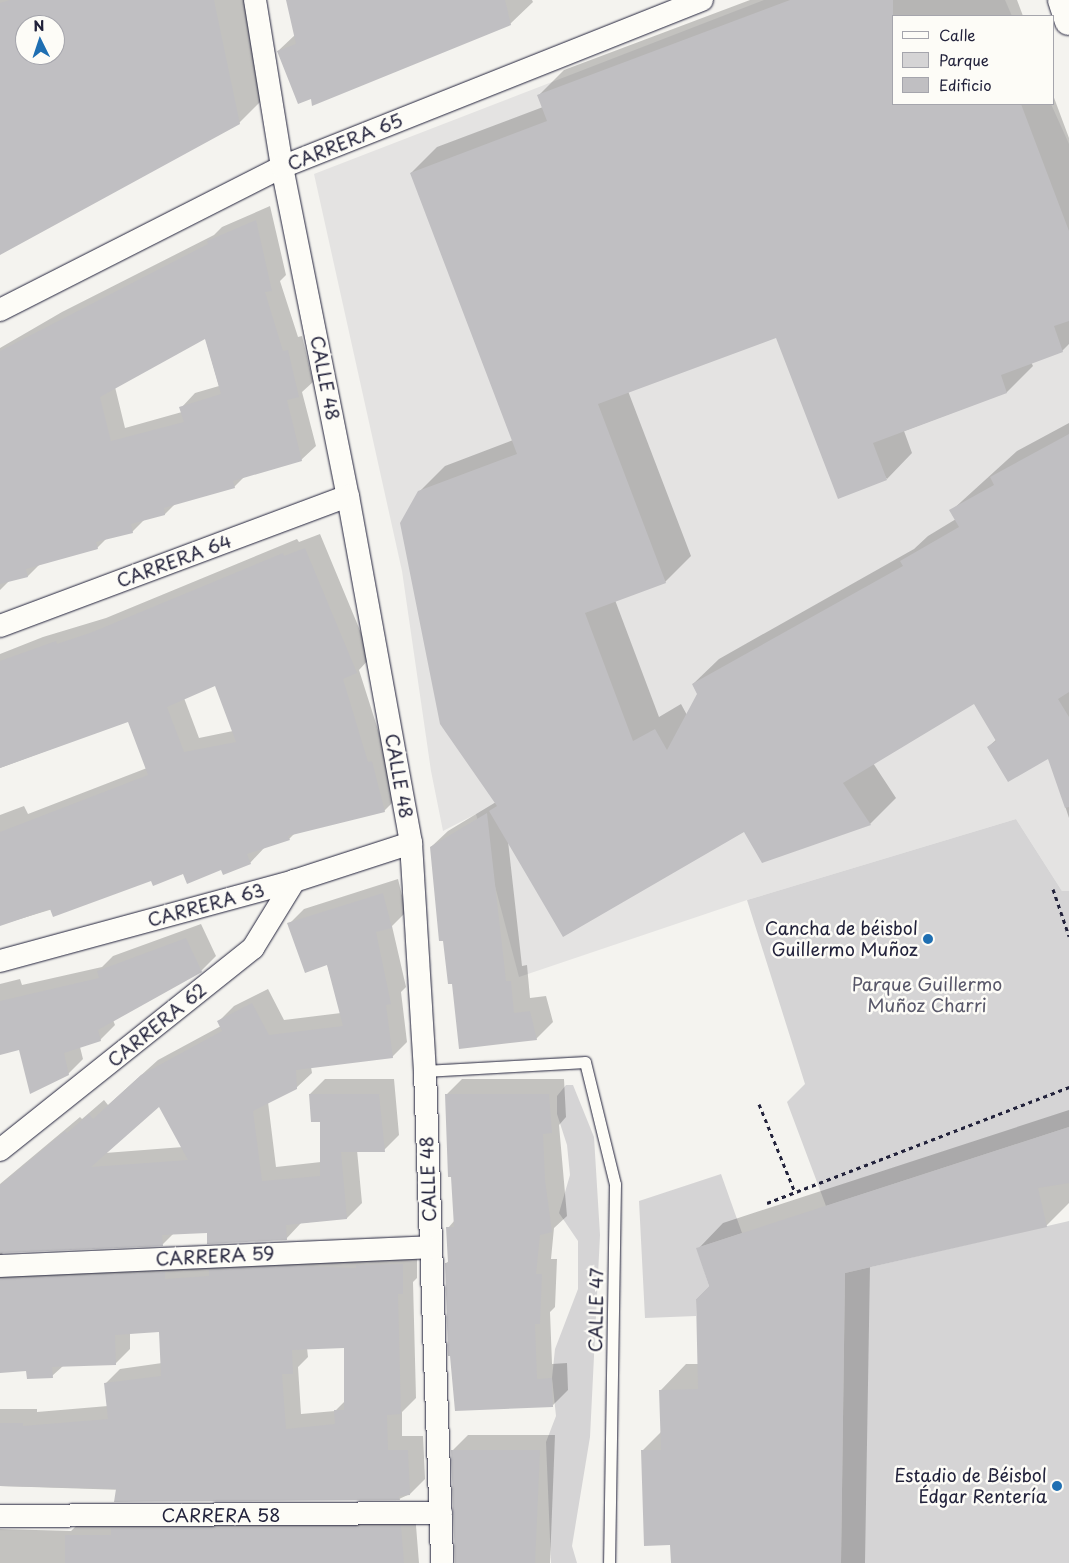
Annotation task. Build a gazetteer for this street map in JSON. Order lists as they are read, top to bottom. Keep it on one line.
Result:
{"streets":{"street":["CARRERA 65","CALLE 48","CARRERA 64","CARRERA 63","CARRERA 62","CARRERA 59","CARRERA 58"],"lane":["CALLE 47"]},"crossings":[["CARRERA 65","CALLE 48"],["CALLE 48","CARRERA 64"],["CALLE 48","CARRERA 63"],["CALLE 48","CARRERA 59"],["CALLE 48","CALLE 47"],["CALLE 48","CARRERA 58"],["CARRERA 63","CARRERA 62"]],"parks":["Parque Guillermo Muñoz Charri"],"places":["Cancha de béisbol Guillermo Muñoz","Estadio de Béisbol Édgar Rentería"],"legend":["Calle","Parque","Edificio"],"north":"top"}
